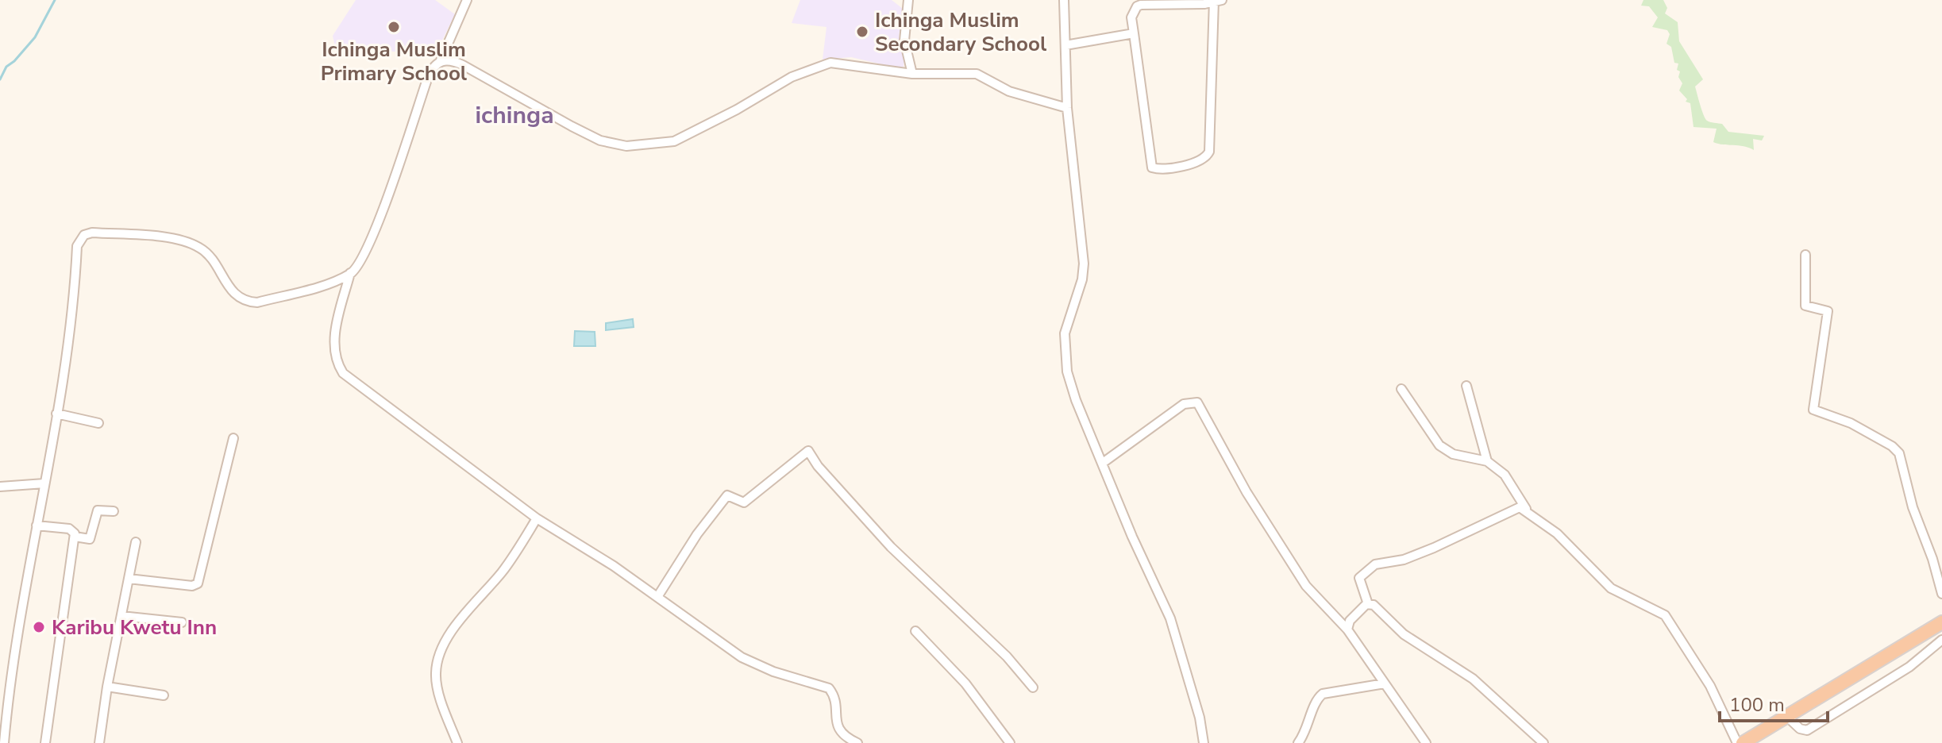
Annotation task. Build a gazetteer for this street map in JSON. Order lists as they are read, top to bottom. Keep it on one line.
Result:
{"districts":["ichinga"],"places":["Ichinga Muslim Primary School","Ichinga Muslim Secondary School","Karibu Kwetu Inn"],"scale_bar":"100 m"}
